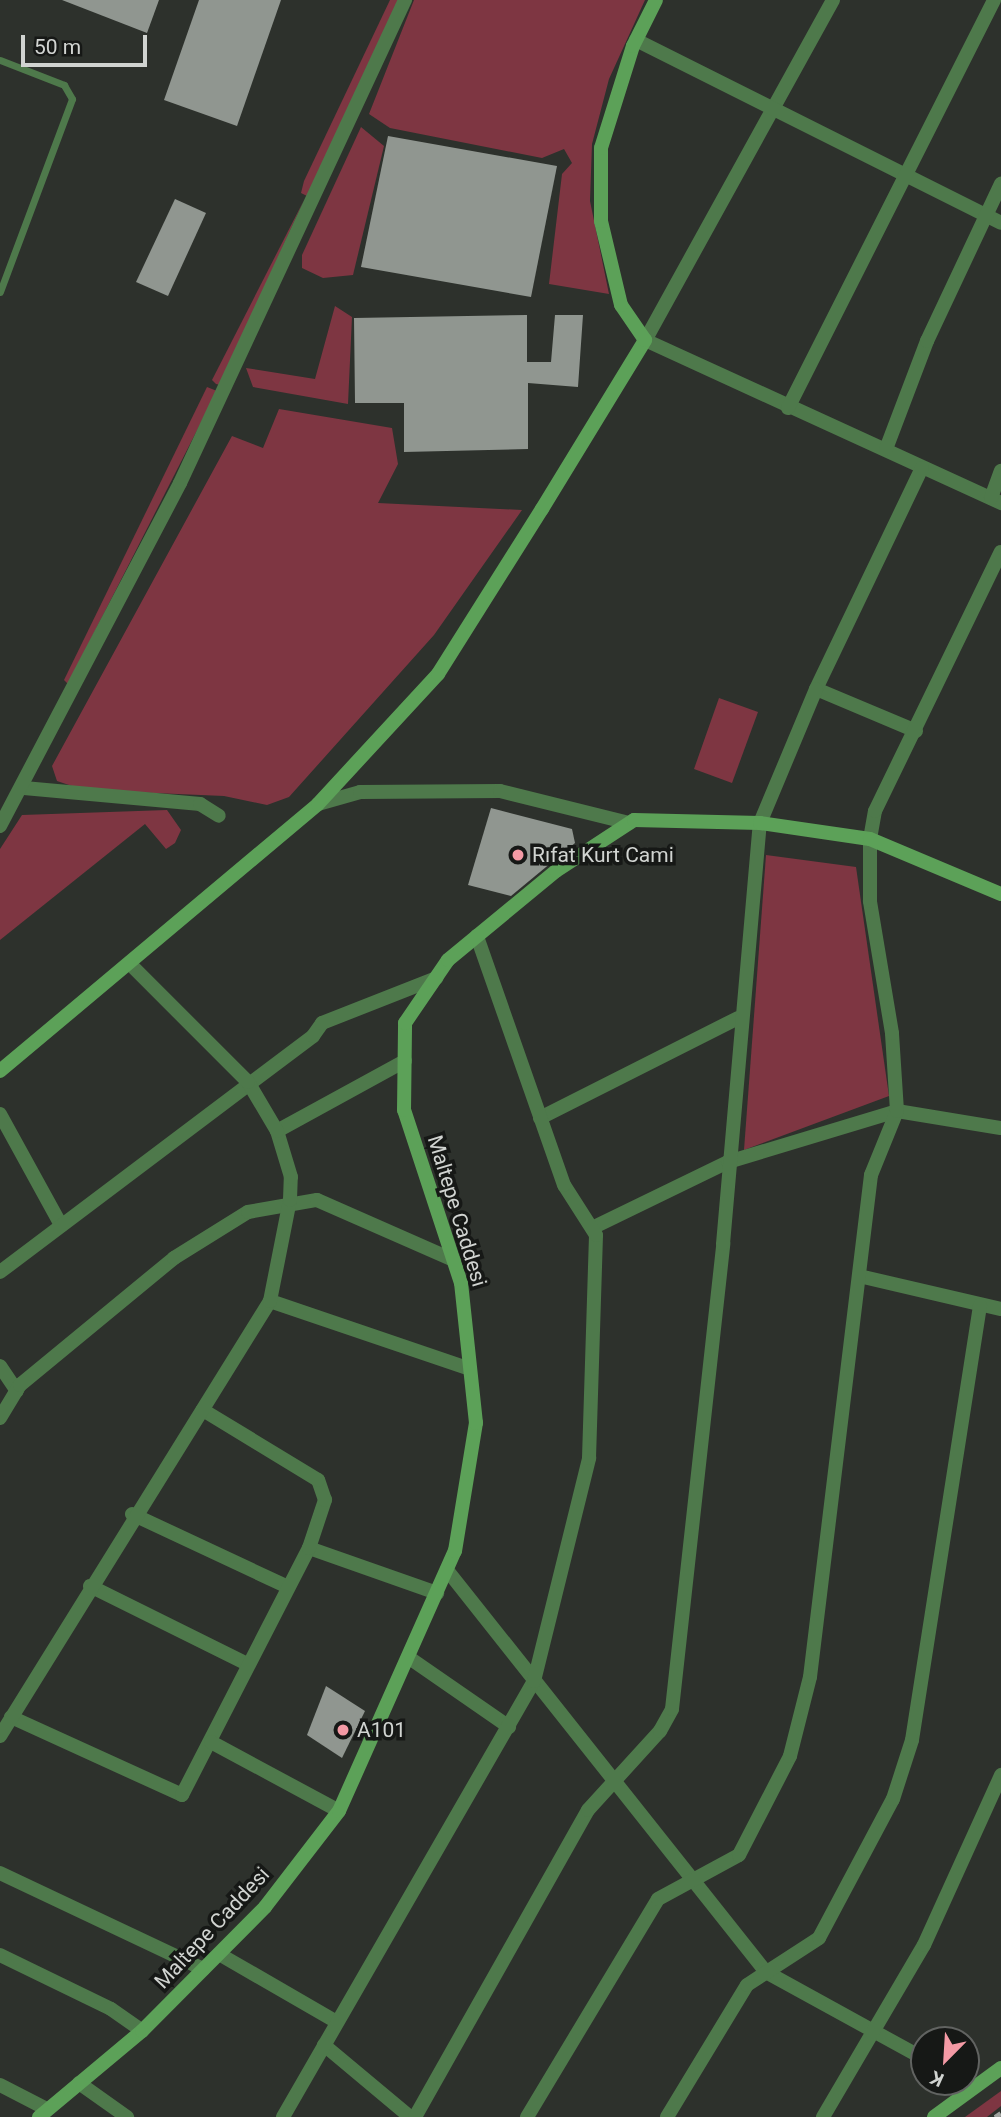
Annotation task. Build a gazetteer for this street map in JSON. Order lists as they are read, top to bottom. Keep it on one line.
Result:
{"streets":{"street":["Maltepe Caddesi"]},"places":["Rıfat Kurt Cami","A101"],"scale_bar":"50 m","north":"bottom left"}
